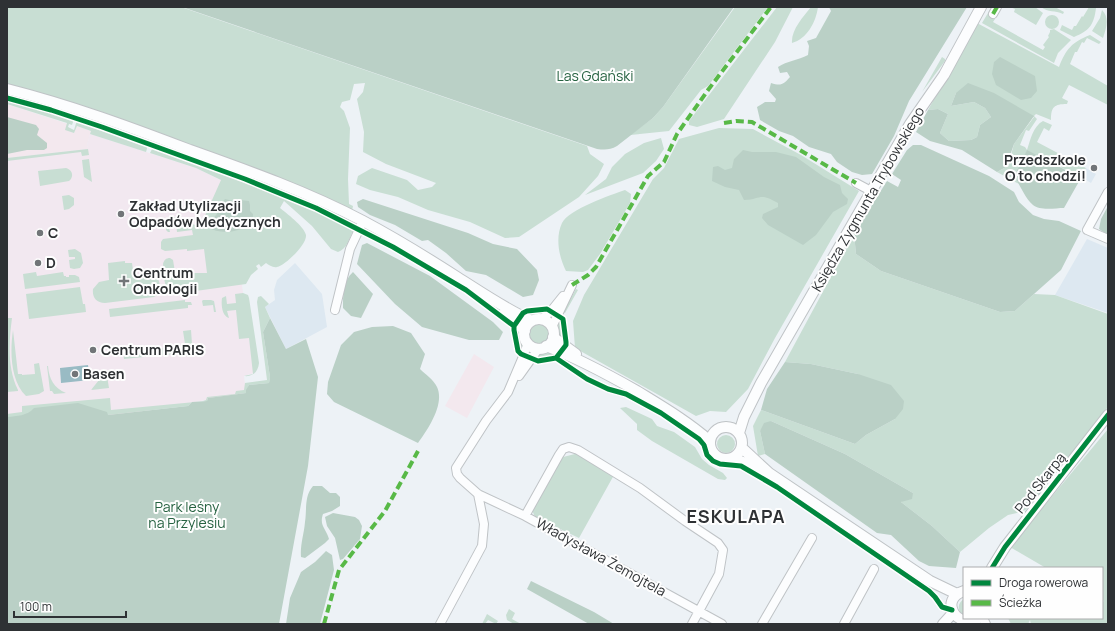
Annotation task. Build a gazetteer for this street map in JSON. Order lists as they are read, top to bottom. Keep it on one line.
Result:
{"streets":{"street":["Księdza Zygmunta Trybowskiego","Pod Skarpą","Władysława Żemojtela"]},"districts":["ESKULAPA"],"parks":["Las Gdański","Park leśny na Przylesiu"],"places":{"other":["Przedszkole O to chodzi!","Zakład Utylizacji Odpadów Medycznych","C","D","Centrum PARIS","Basen"],"health":["Centrum Onkologii"]},"legend":["Droga rowerowa","Ścieżka"],"scale_bar":"100 m"}
